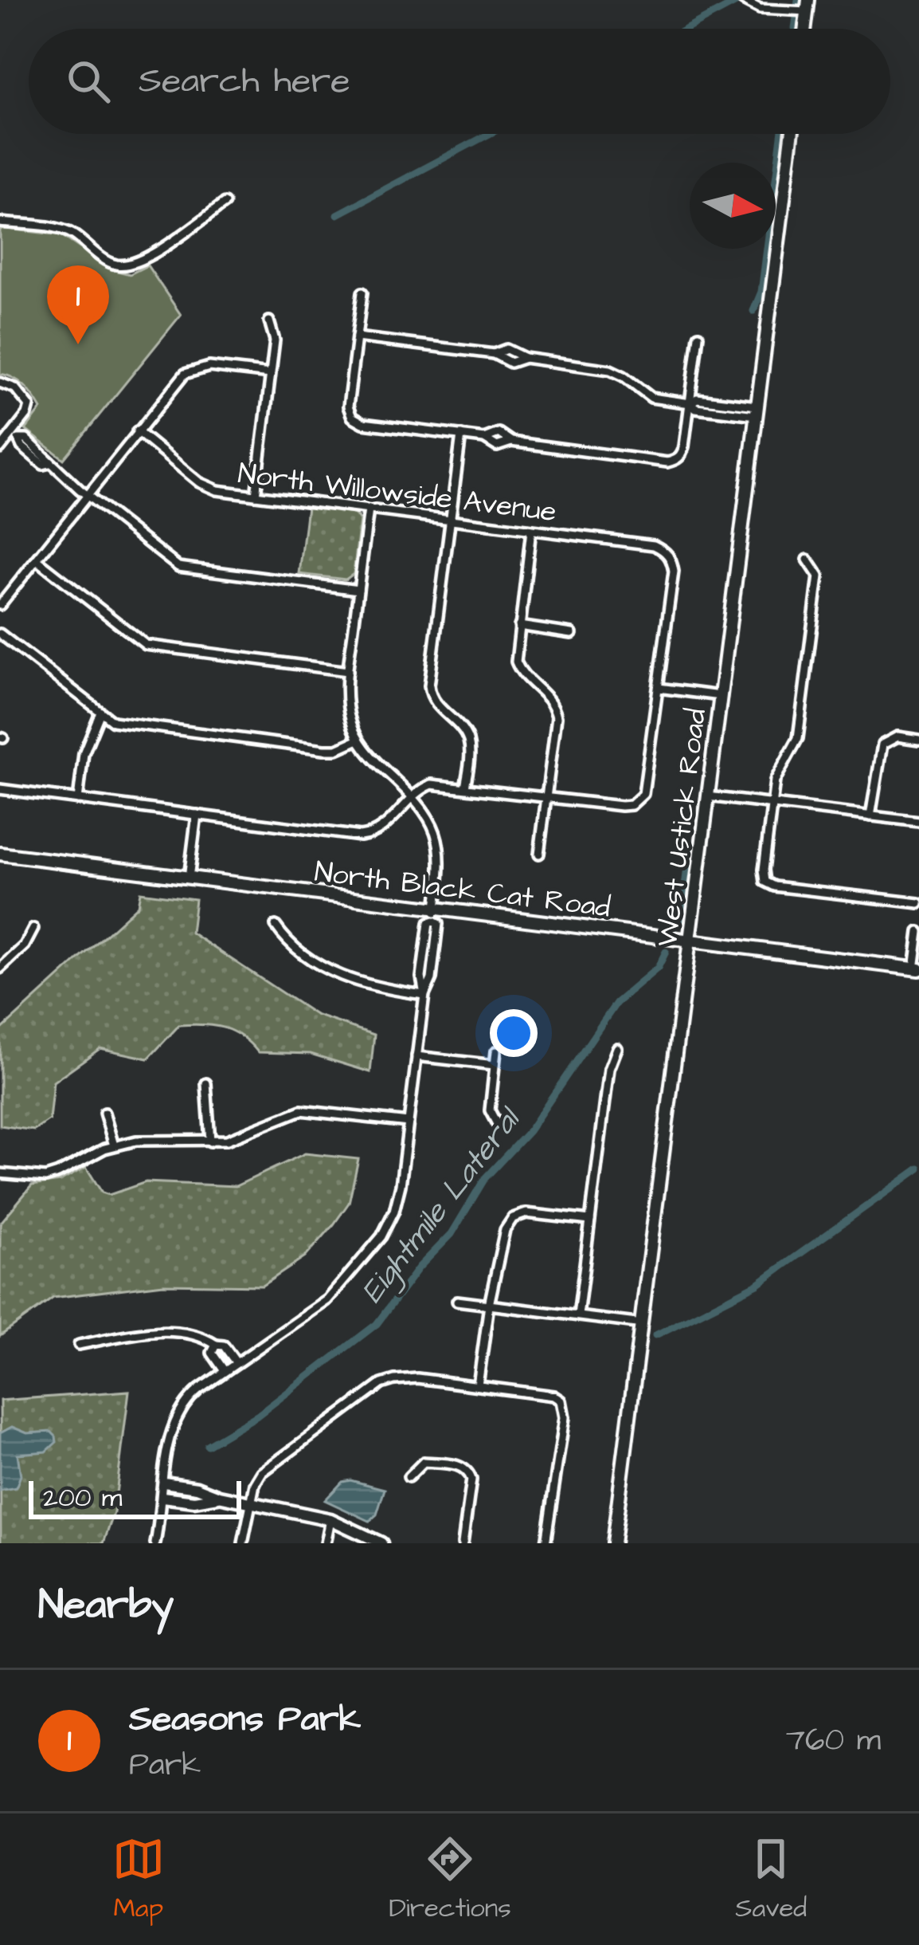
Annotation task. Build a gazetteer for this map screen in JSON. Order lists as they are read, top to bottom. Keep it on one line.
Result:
{"streets":{"main road":["West Ustick Road","North Black Cat Road"],"street":["North Willowside Avenue"]},"crossings":[["West Ustick Road","North Black Cat Road"]],"water":["Eightmile Lateral"],"scale_bar":"200 m","north":"right","page":{"search":"Search here","pins":"1","scale":"200 m","heading":"Nearby","list":[{"mark":"1","name":"Seasons Park","note":"Park","value":"760 m"}],"nav":["Map","Directions","Saved"]}}
